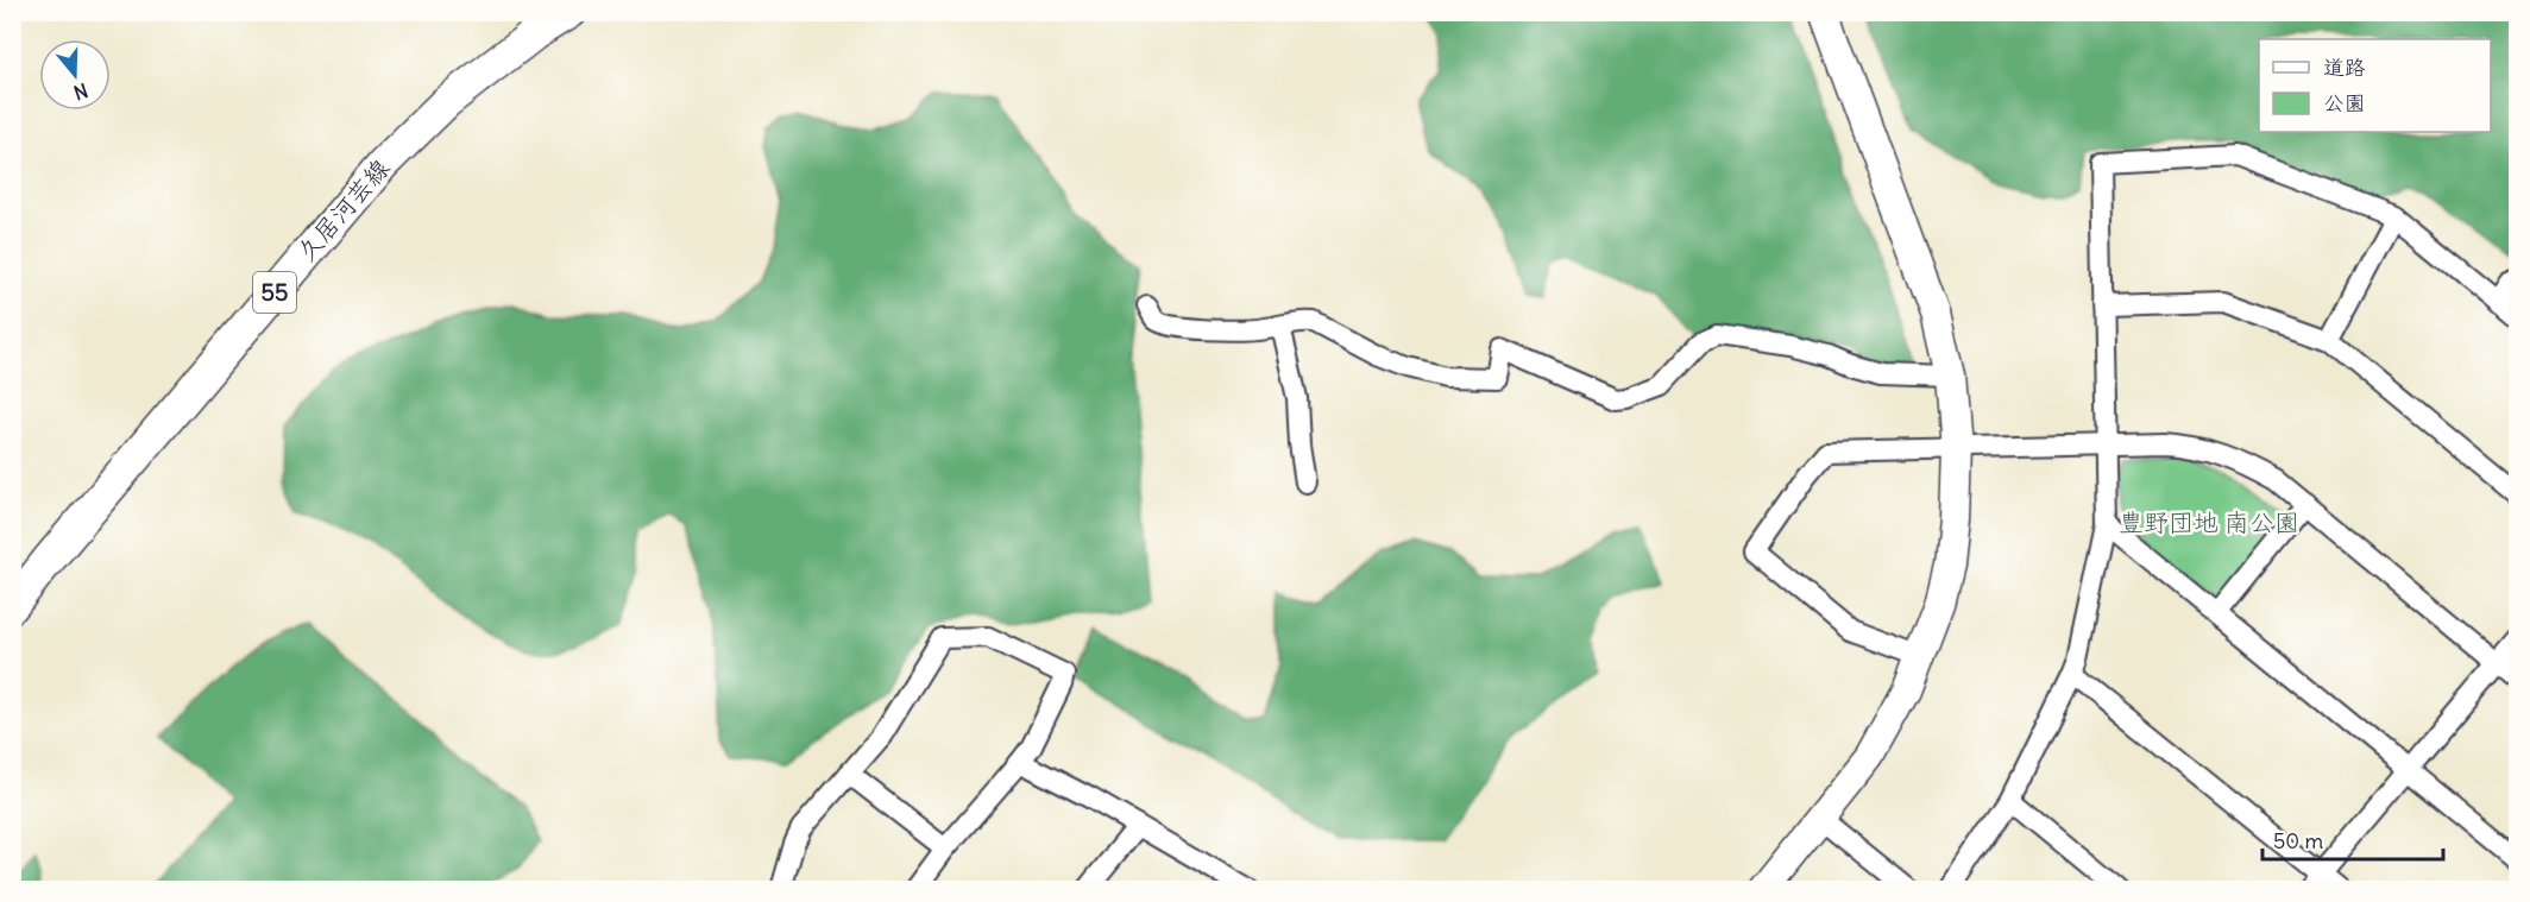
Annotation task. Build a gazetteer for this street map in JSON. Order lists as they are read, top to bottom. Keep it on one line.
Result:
{"streets":{"main road":["久居河芸線","55"]},"parks":["豊野団地 南公園"],"legend":["道路","公園"],"scale_bar":"50 m","north":"bottom"}
